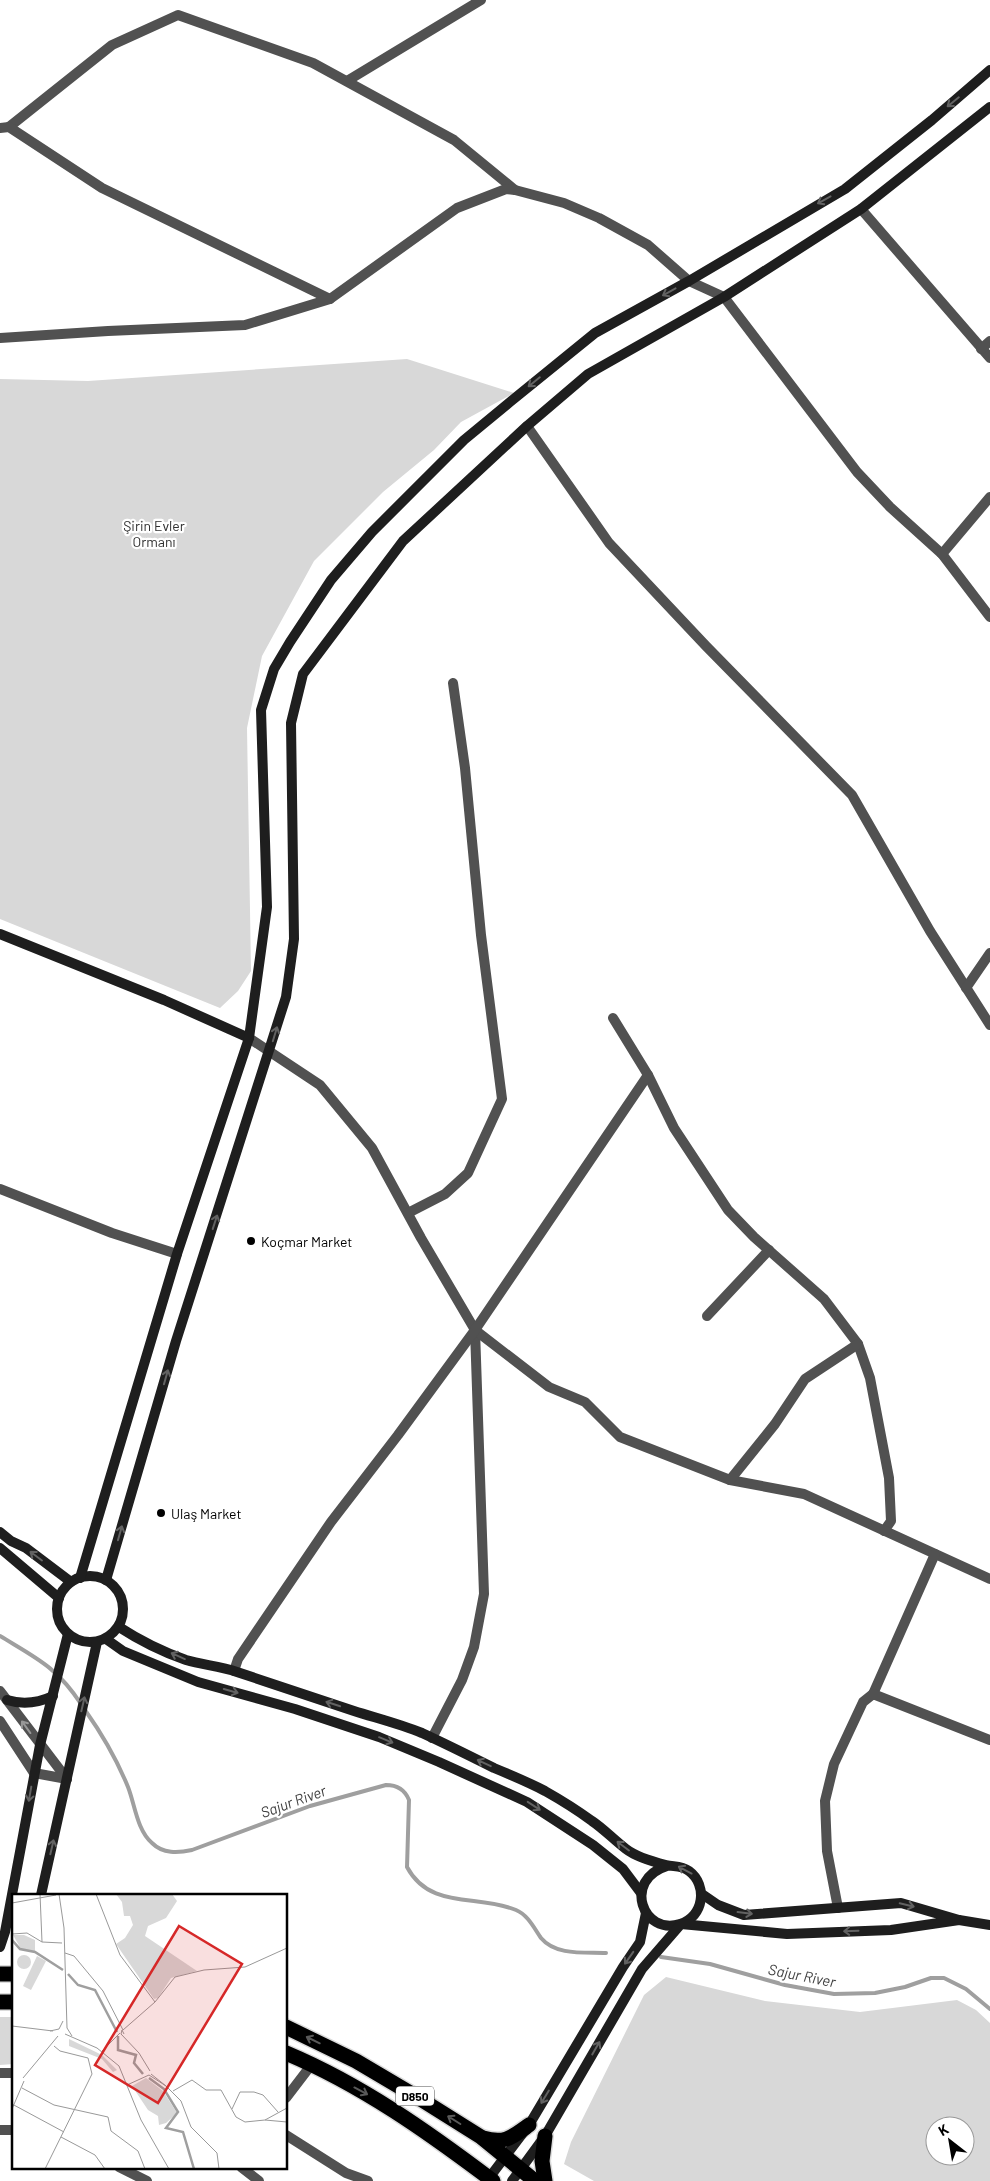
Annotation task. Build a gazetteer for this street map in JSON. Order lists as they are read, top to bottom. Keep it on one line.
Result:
{"streets":{"highway":["D850"]},"water":["Sajur River"],"parks":["Şirin Evler Ormanı"],"places":["Koçmar Market","Ulaş Market"],"north":"top left"}
